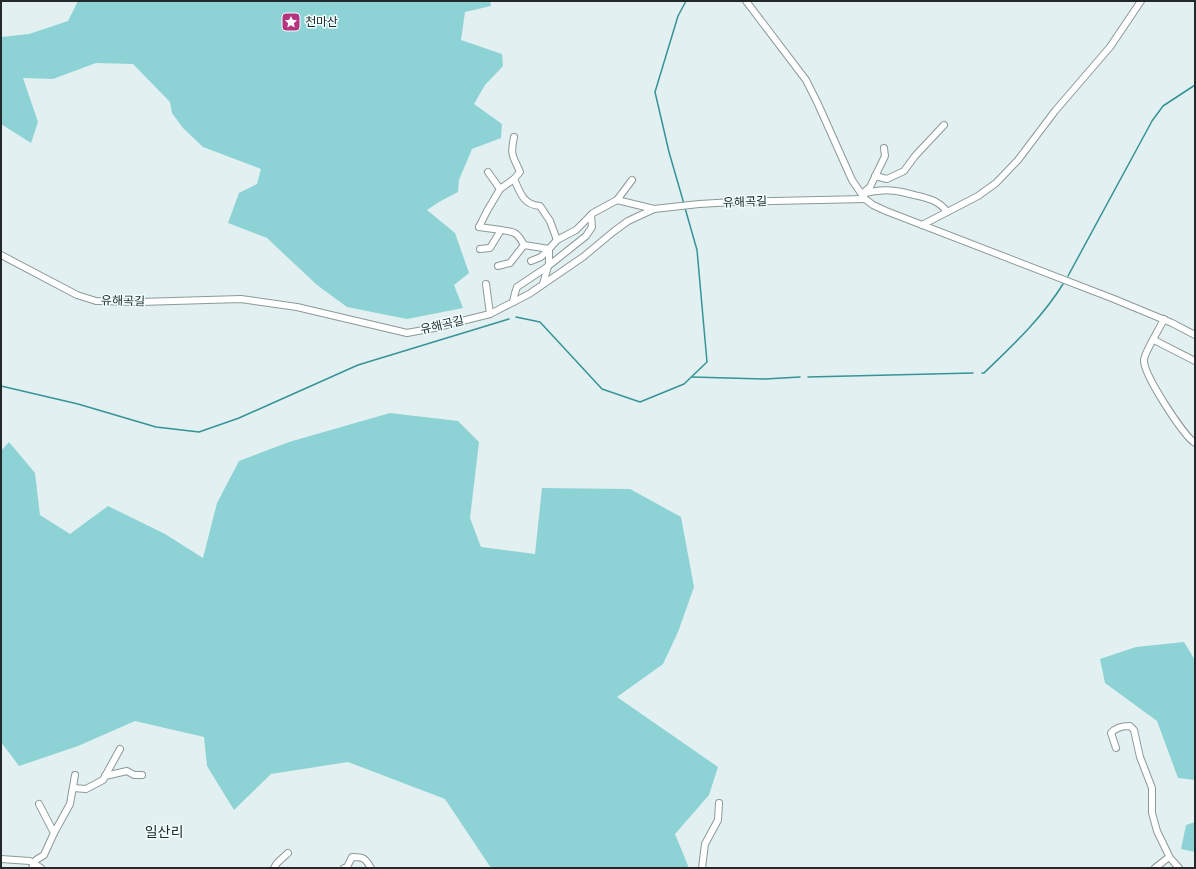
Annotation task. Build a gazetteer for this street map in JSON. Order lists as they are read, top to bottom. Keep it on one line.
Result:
{"streets":{"street":["유해곡길"]},"districts":["일산리"],"places":{"place":["천마산"]}}
